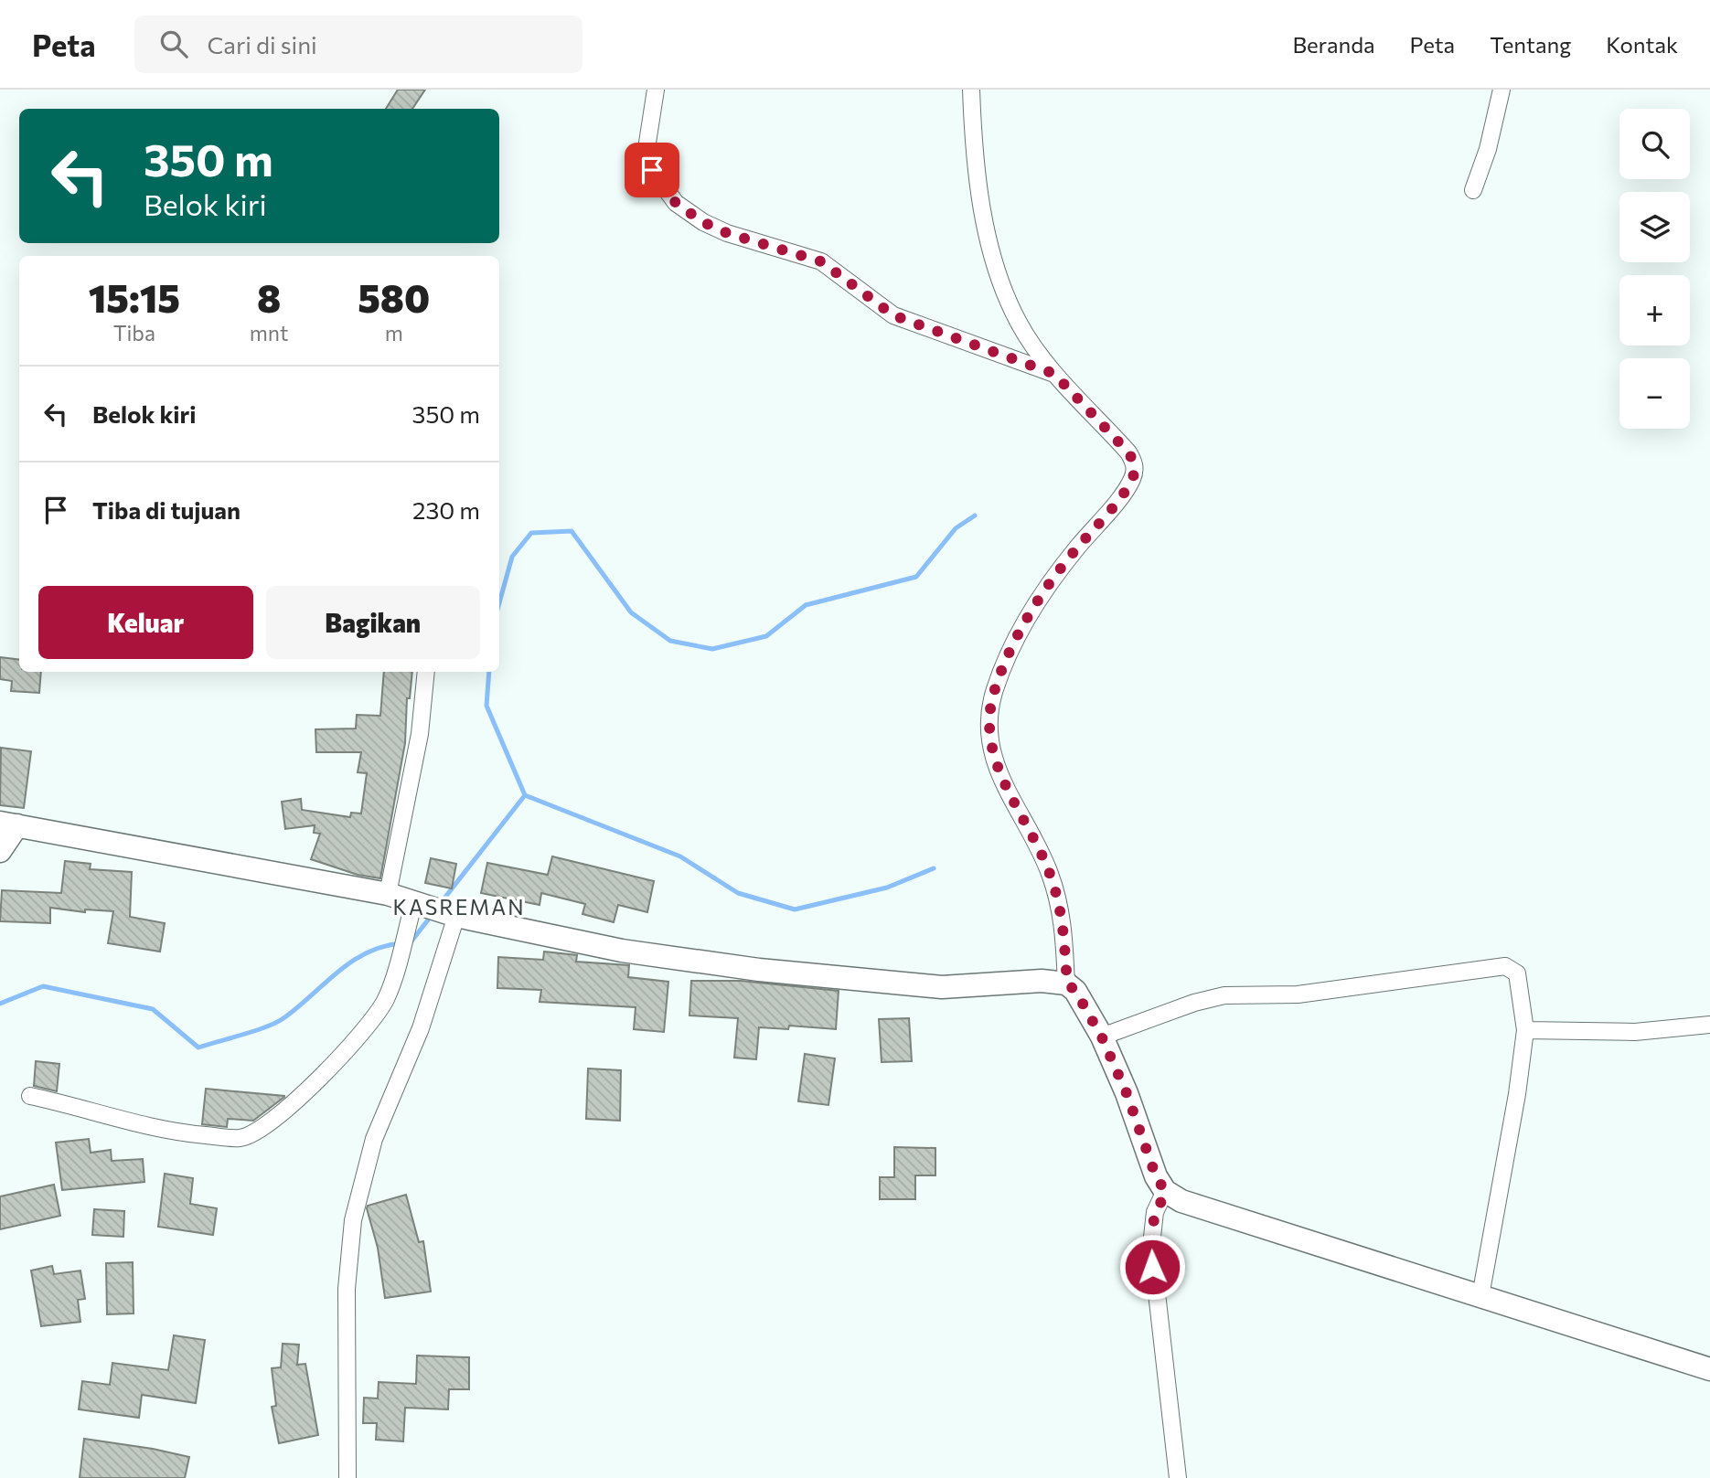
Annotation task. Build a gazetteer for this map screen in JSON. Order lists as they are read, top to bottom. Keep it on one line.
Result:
{"districts":["KASREMAN"],"page":{"header":"Peta","search":"Cari di sini","nav":["Beranda","Peta","Tentang","Kontak"],"map_buttons":["+","−"],"turn":["350 m","Belok kiri"],"eta":["15:15","Tiba","8","mnt","580","m"],"list":[{"name":"Belok kiri","value":"350 m"},{"name":"Tiba di tujuan","value":"230 m"}],"buttons":["Keluar","Bagikan"]}}
